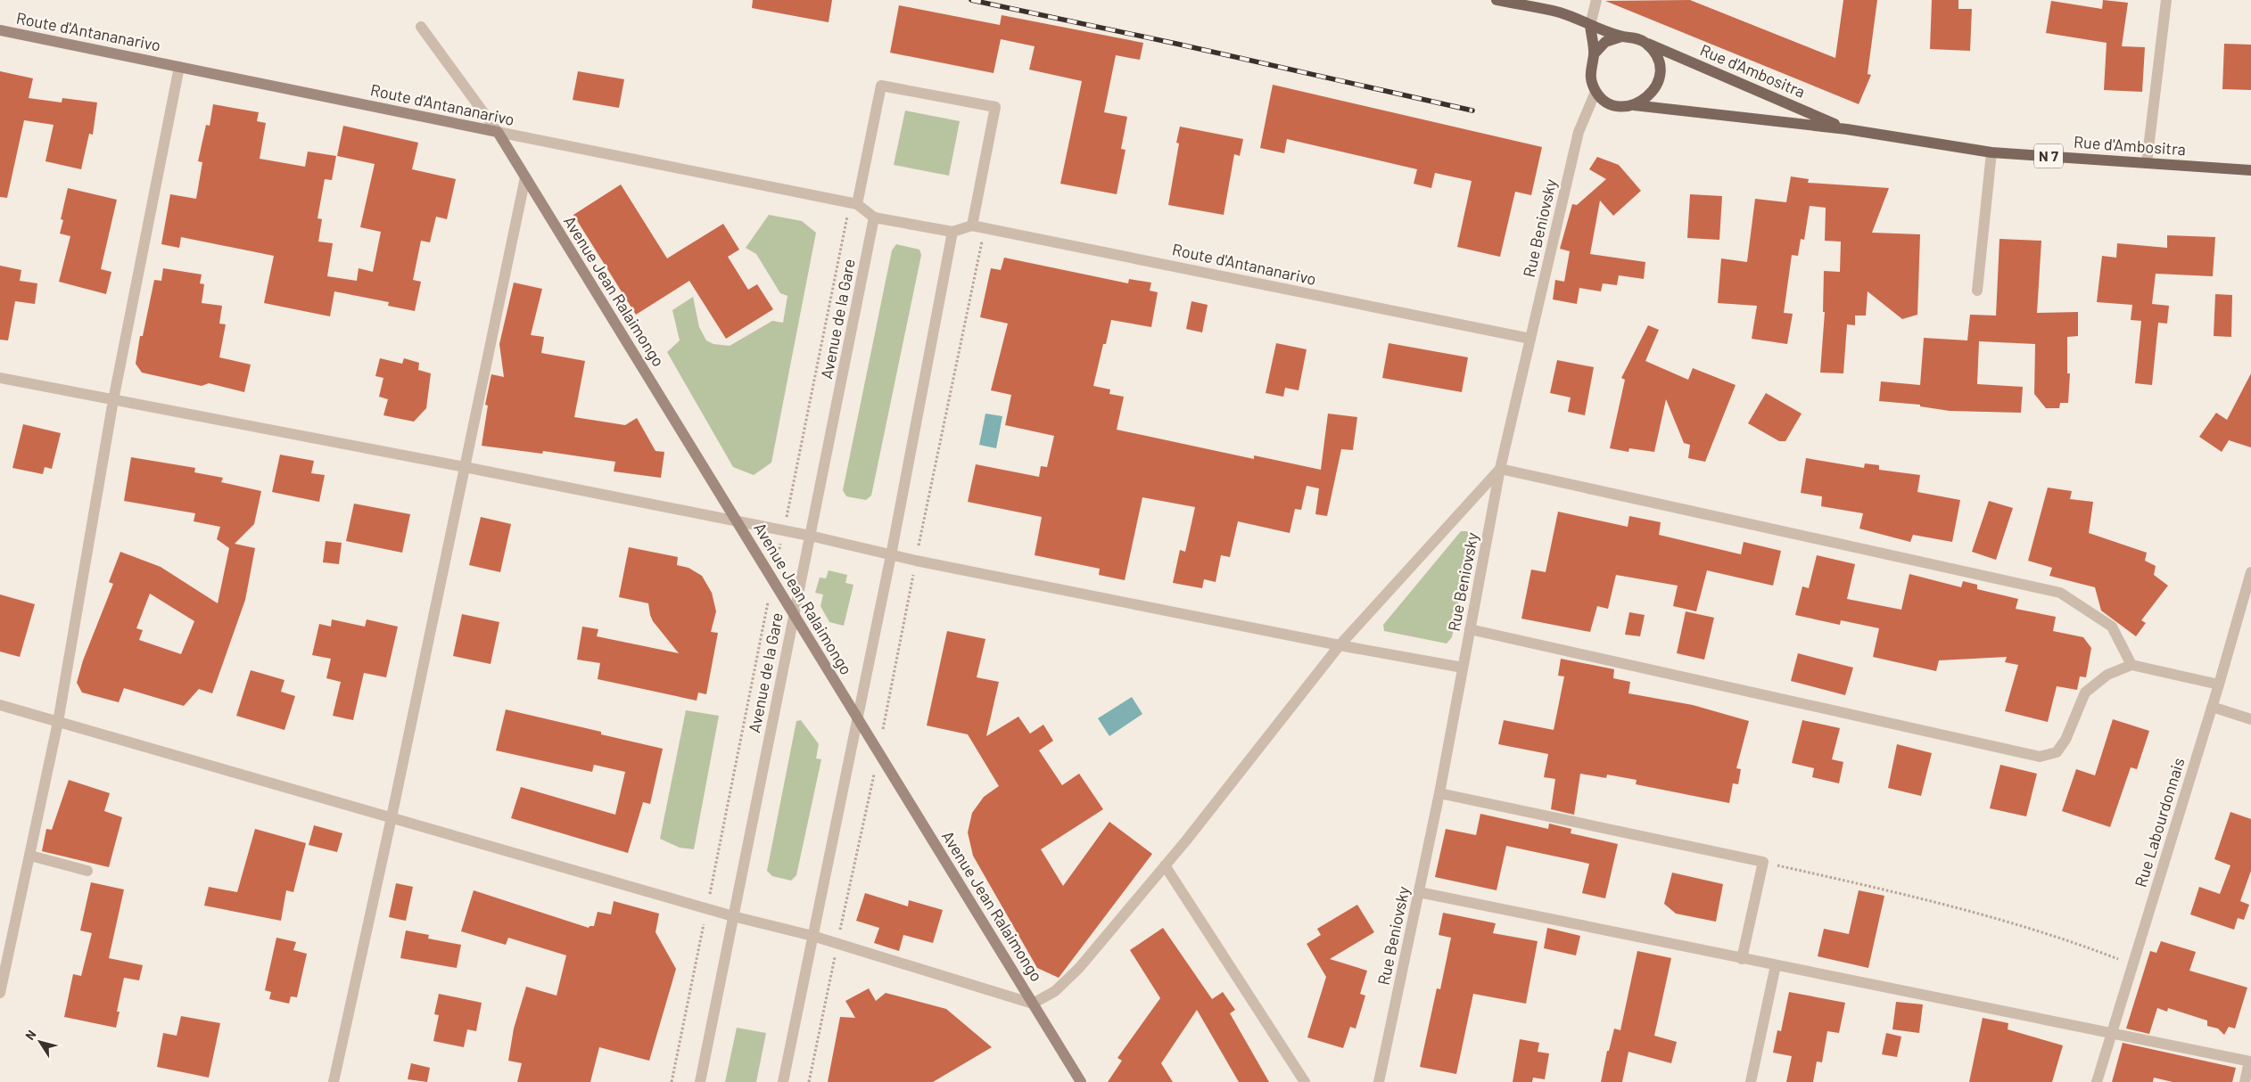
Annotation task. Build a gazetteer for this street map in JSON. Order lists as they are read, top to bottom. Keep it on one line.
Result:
{"streets":{"main road":["Route d'Antananarivo","Rue d'Ambositra","N 7","Avenue Jean Ralaimongo"],"street":["Rue Beniovsky","Avenue de la Gare","Rue Labourdonnais"]},"crossings":[["Route d'Antananarivo","Rue Beniovsky"],["Route d'Antananarivo","Avenue Jean Ralaimongo"],["Route d'Antananarivo","Avenue de la Gare"],["Rue d'Ambositra","N 7"],["Rue d'Ambositra","Rue Beniovsky"],["N 7","Rue Beniovsky"],["Avenue Jean Ralaimongo","Avenue de la Gare"]],"north":"top left"}
